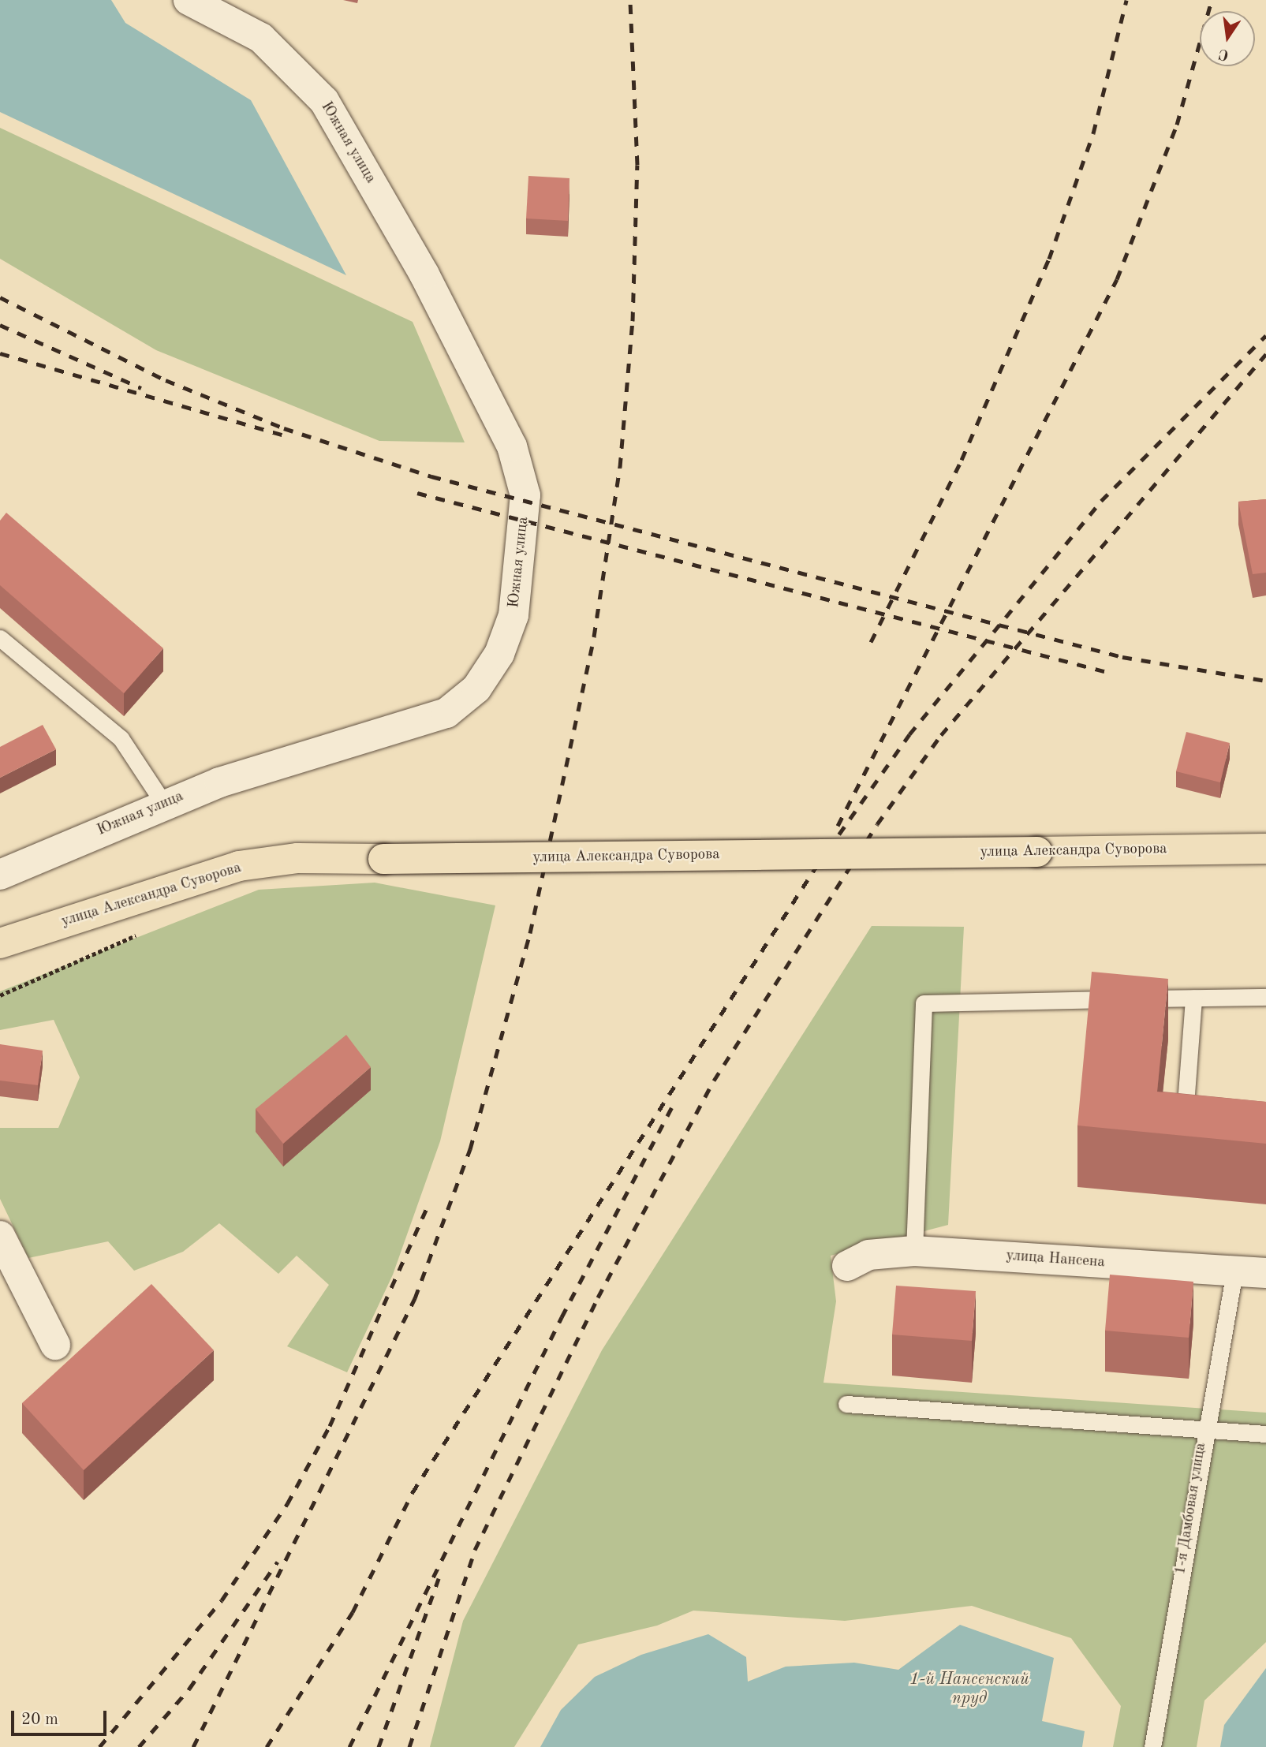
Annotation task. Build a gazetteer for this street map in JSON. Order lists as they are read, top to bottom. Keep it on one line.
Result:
{"streets":{"main road":["улица Александра Суворова"],"street":["Южная улица","улица Нансена"],"lane":["1-я Дамбовая улица"]},"crossings":[["улица Нансена","1-я Дамбовая улица"]],"water":["1-й Нансенский пруд"],"scale_bar":"20 m","north":"bottom"}
